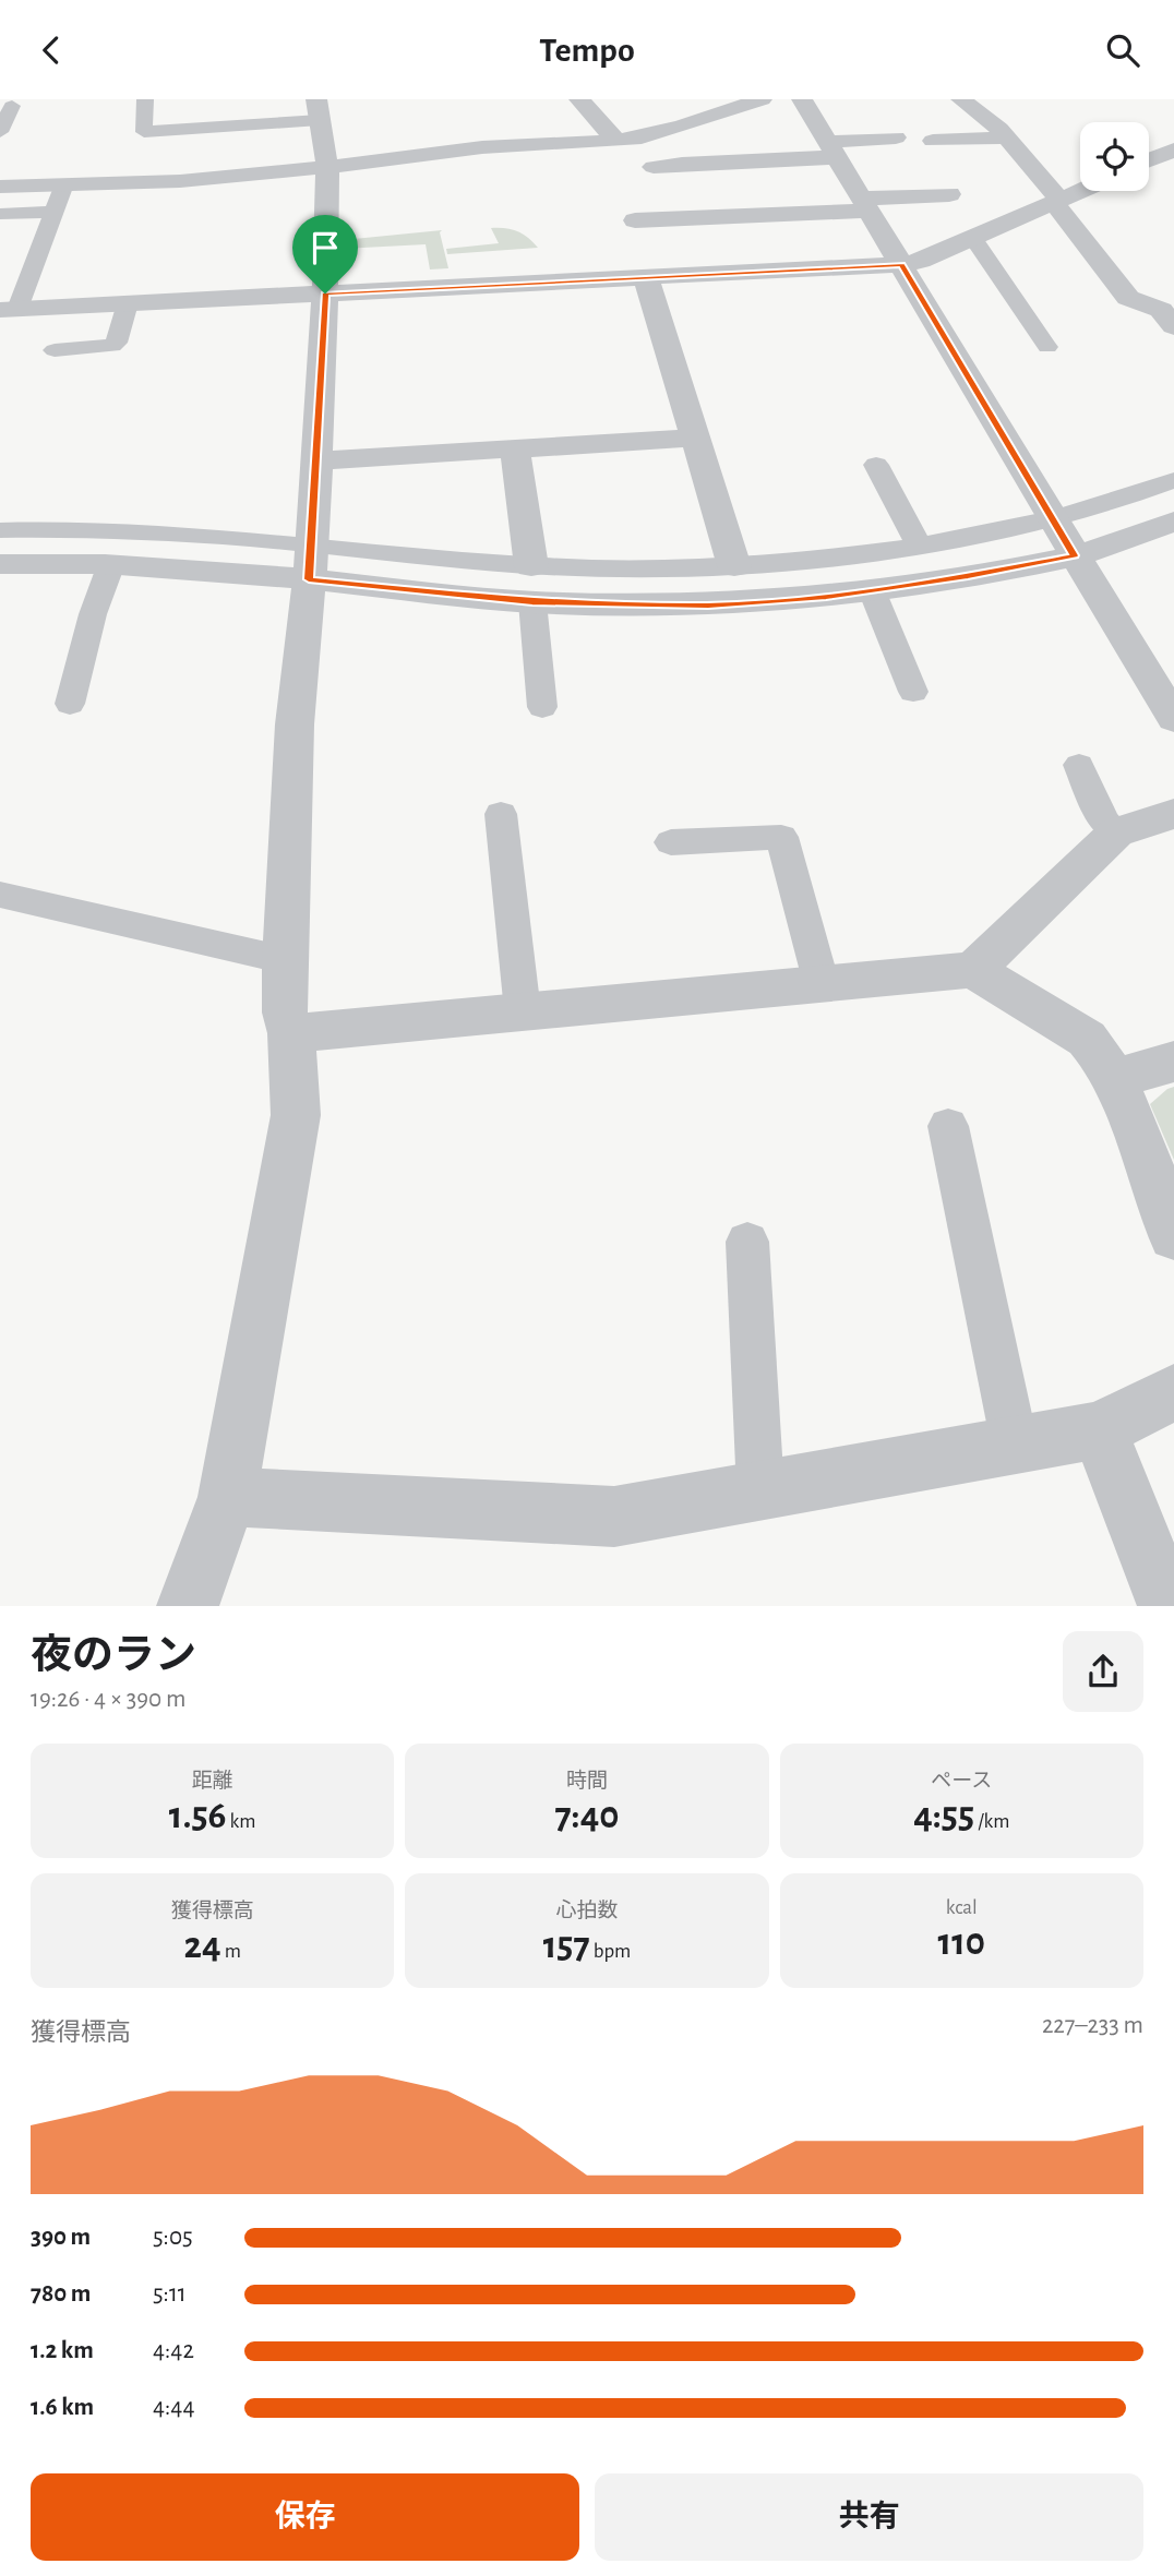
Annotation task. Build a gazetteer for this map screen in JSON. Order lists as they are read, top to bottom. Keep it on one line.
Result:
{"page":{"header":"Tempo","heading":["夜のラン","19:26 · 4 × 390 m"],"stats":[["距離","1.56 km"],["時間","7:40"],["ペース","4:55 /km"],["獲得標高","24 m"],["心拍数","157 bpm"],["kcal","110"]],"chart":["獲得標高","227–233 m"],"list":[{"name":"390 m","note":"5:05"},{"name":"780 m","note":"5:11"},{"name":"1.2 km","note":"4:42"},{"name":"1.6 km","note":"4:44"}],"buttons":["保存","共有"]}}
